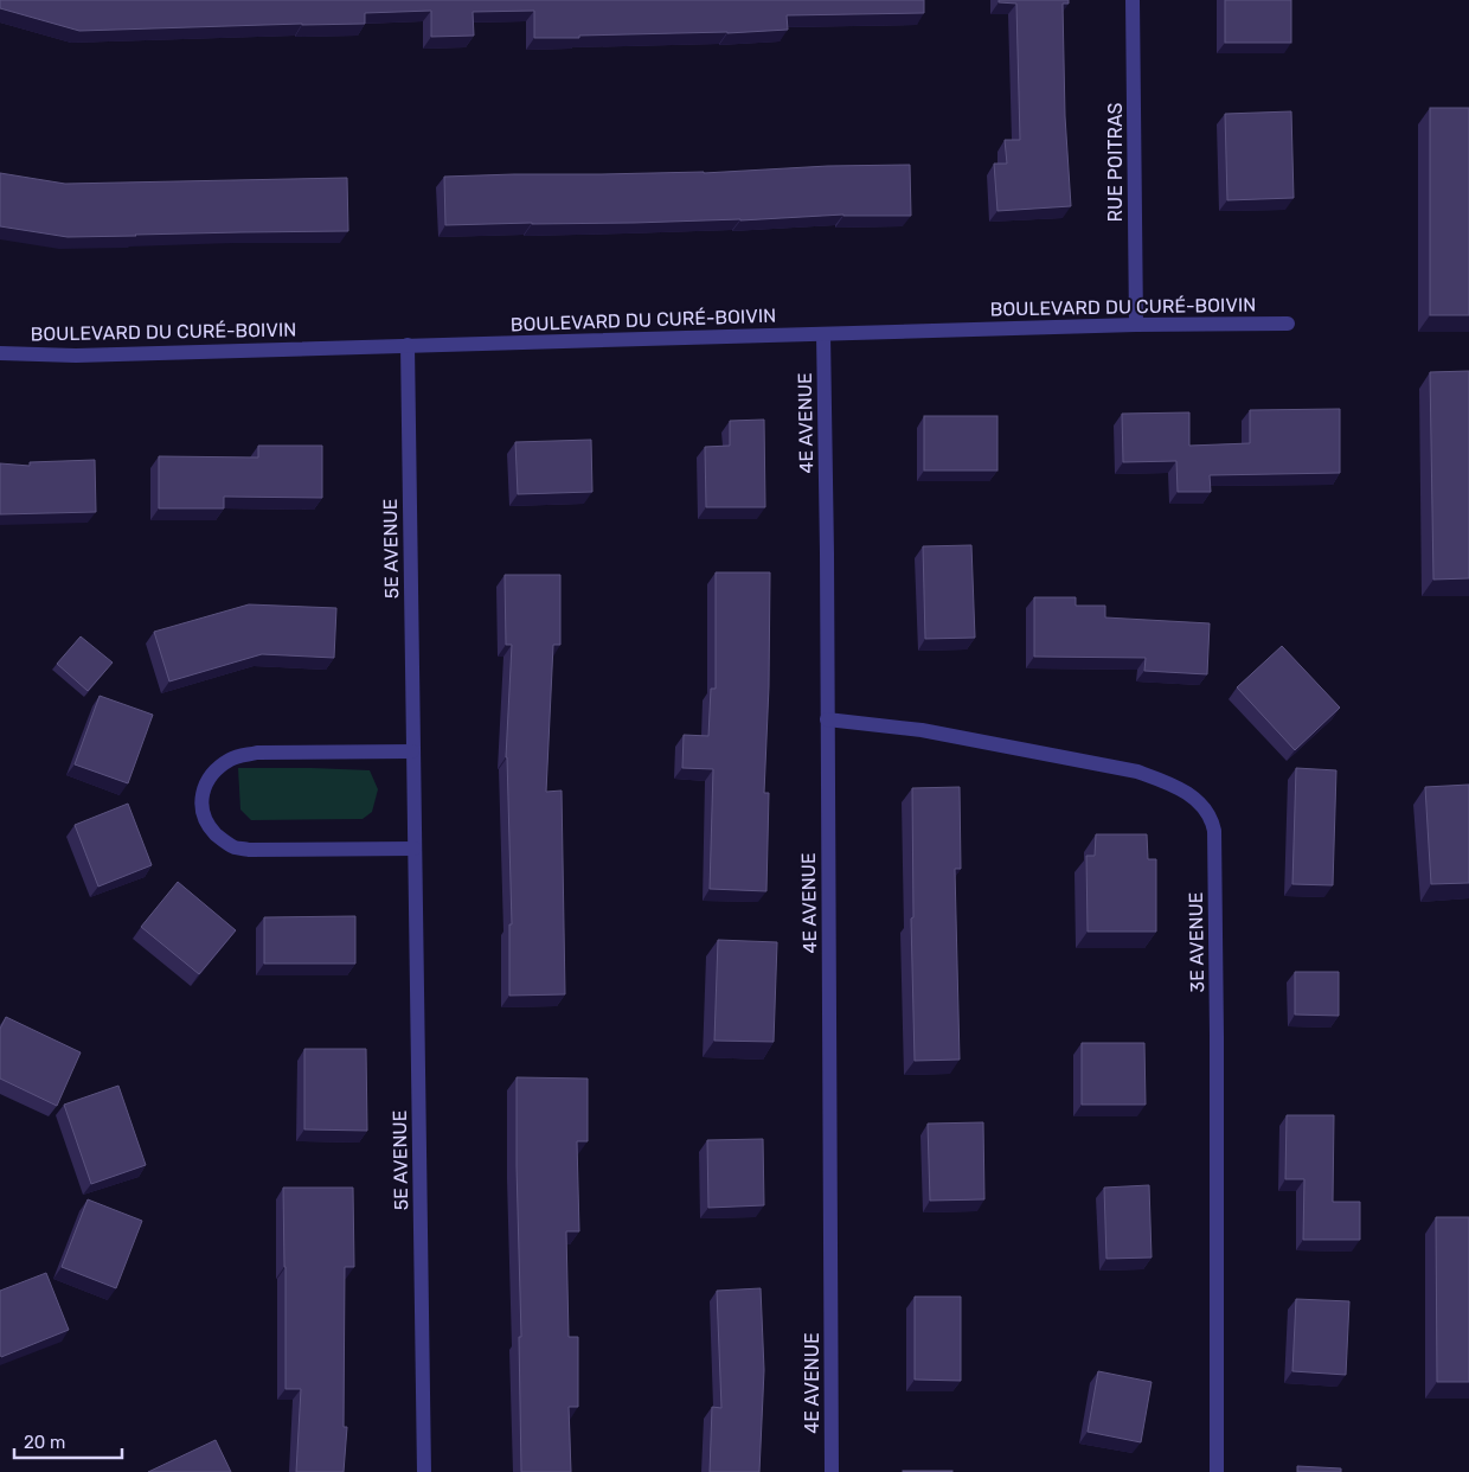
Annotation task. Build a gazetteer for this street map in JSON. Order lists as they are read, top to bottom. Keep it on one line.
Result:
{"streets":{"street":["RUE POITRAS","BOULEVARD DU CURÉ-BOIVIN","4E AVENUE","5E AVENUE","3E AVENUE"]},"crossings":[["RUE POITRAS","BOULEVARD DU CURÉ-BOIVIN"],["BOULEVARD DU CURÉ-BOIVIN","4E AVENUE"],["BOULEVARD DU CURÉ-BOIVIN","5E AVENUE"],["4E AVENUE","3E AVENUE"]],"scale_bar":"20 m"}
